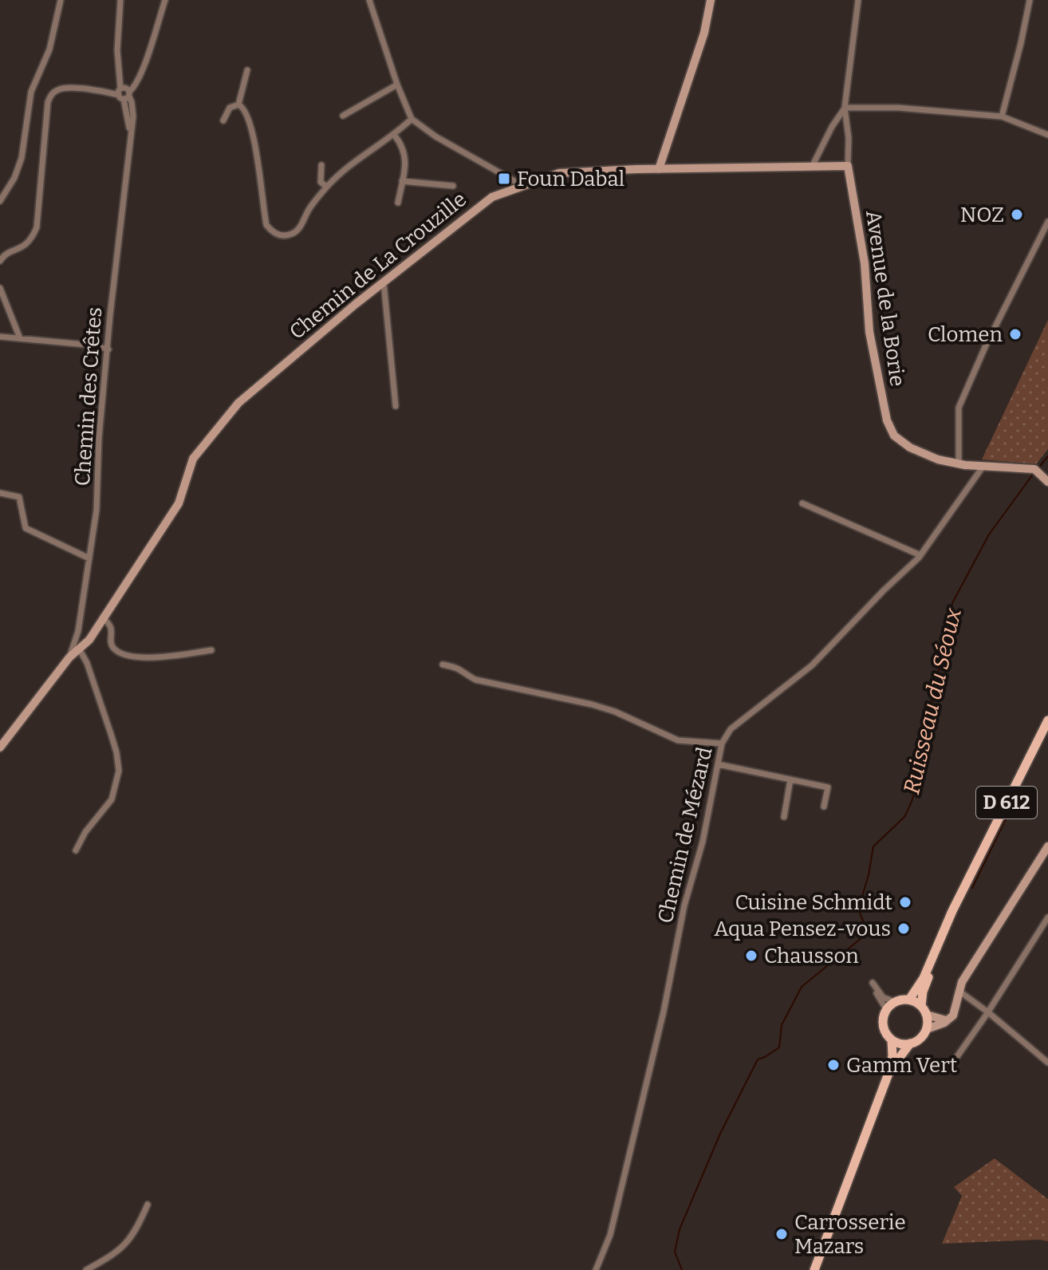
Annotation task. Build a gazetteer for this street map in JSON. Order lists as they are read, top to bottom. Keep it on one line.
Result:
{"streets":{"main road":["D 612"],"street":["Chemin de La Crouzille","Avenue de la Borie","Chemin des Crêtes","Chemin de Mézard"]},"crossings":[["Chemin de La Crouzille","Avenue de la Borie"],["Chemin de La Crouzille","Chemin des Crêtes"],["Avenue de la Borie","Chemin de Mézard"]],"water":["Ruisseau du Séoux"],"places":{"transit":["Foun Dabal"],"other":["NOZ","Clomen","Cuisine Schmidt","Aqua Pensez-vous","Chausson","Gamm Vert","Carrosserie Mazars"]}}
